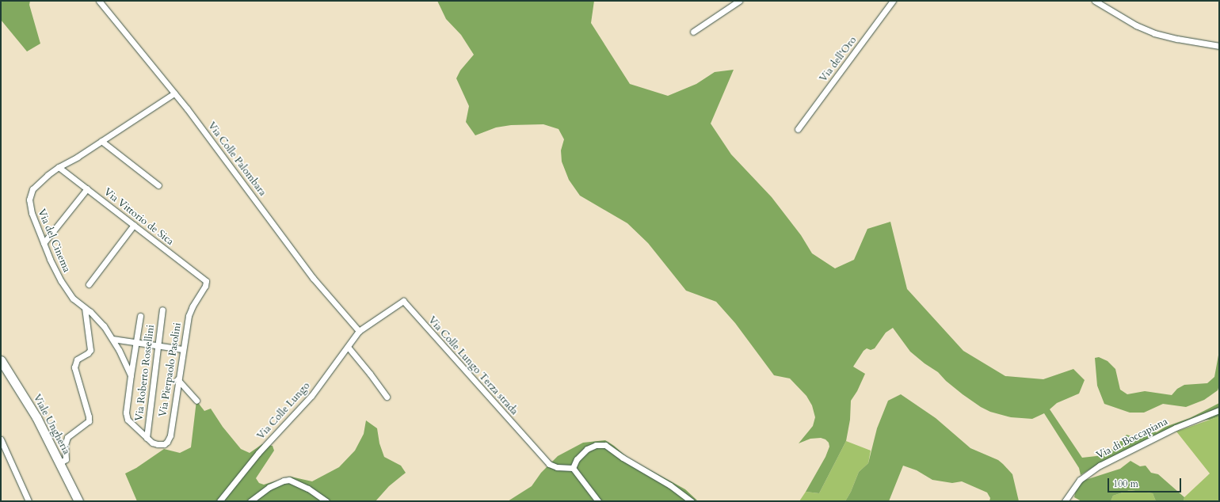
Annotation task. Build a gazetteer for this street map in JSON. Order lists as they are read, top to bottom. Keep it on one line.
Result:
{"streets":{"main road":["Viale Ungheria"],"street":["Via dell'Oro","Via Colle Palombara","Via Vittorio de Sica","Via del Cinema","Via Colle Lungo Terza strada","Via Pierpaolo Pasolini","Via Roberto Rossellini","Via Colle Lungo","Via di Boccapiana"]},"crossings":[["Via Colle Palombara","Via del Cinema"],["Via Colle Palombara","Via Colle Lungo Terza strada"],["Via Colle Palombara","Via Colle Lungo"],["Via Vittorio de Sica","Via del Cinema"],["Via Vittorio de Sica","Via Pierpaolo Pasolini"],["Via Colle Lungo Terza strada","Via Colle Lungo"],["Via Pierpaolo Pasolini","Via Roberto Rossellini"]],"scale_bar":"100 m"}
